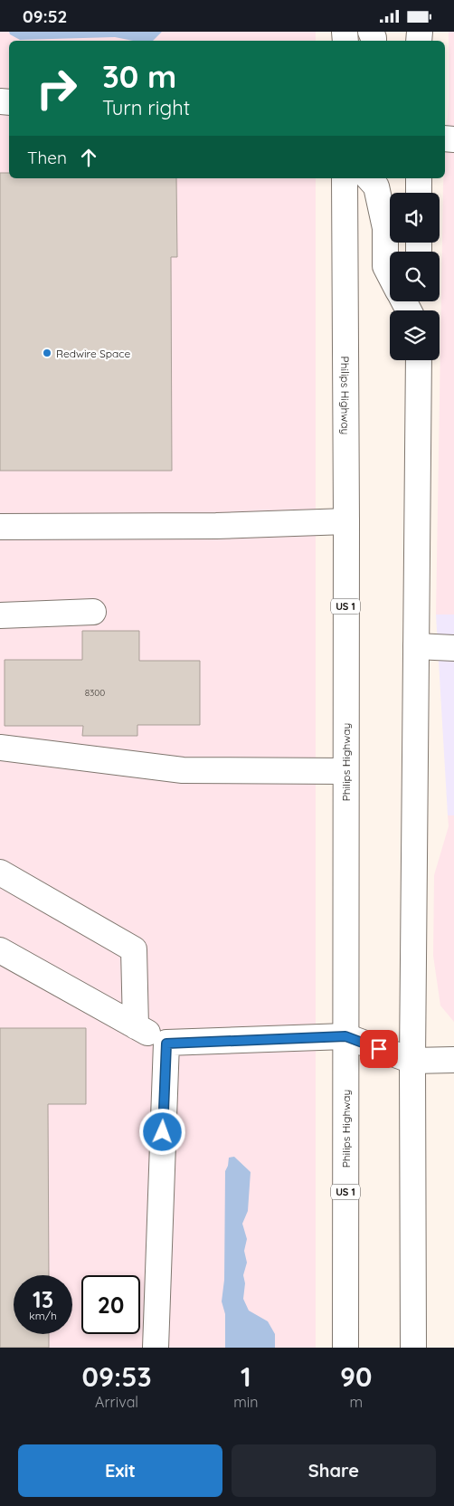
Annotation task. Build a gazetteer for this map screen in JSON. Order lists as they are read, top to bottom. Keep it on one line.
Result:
{"streets":{"main road":["Philips Highway","US 1"]},"places":["Redwire Space"],"house_numbers":["8300"],"page":{"status":"09:52","turn":["30 m","Turn right"],"then":"Then","speed":"13 km/h","limit":"20","eta":["09:53","Arrival","1","min","90","m"],"buttons":["Exit","Share"]}}
